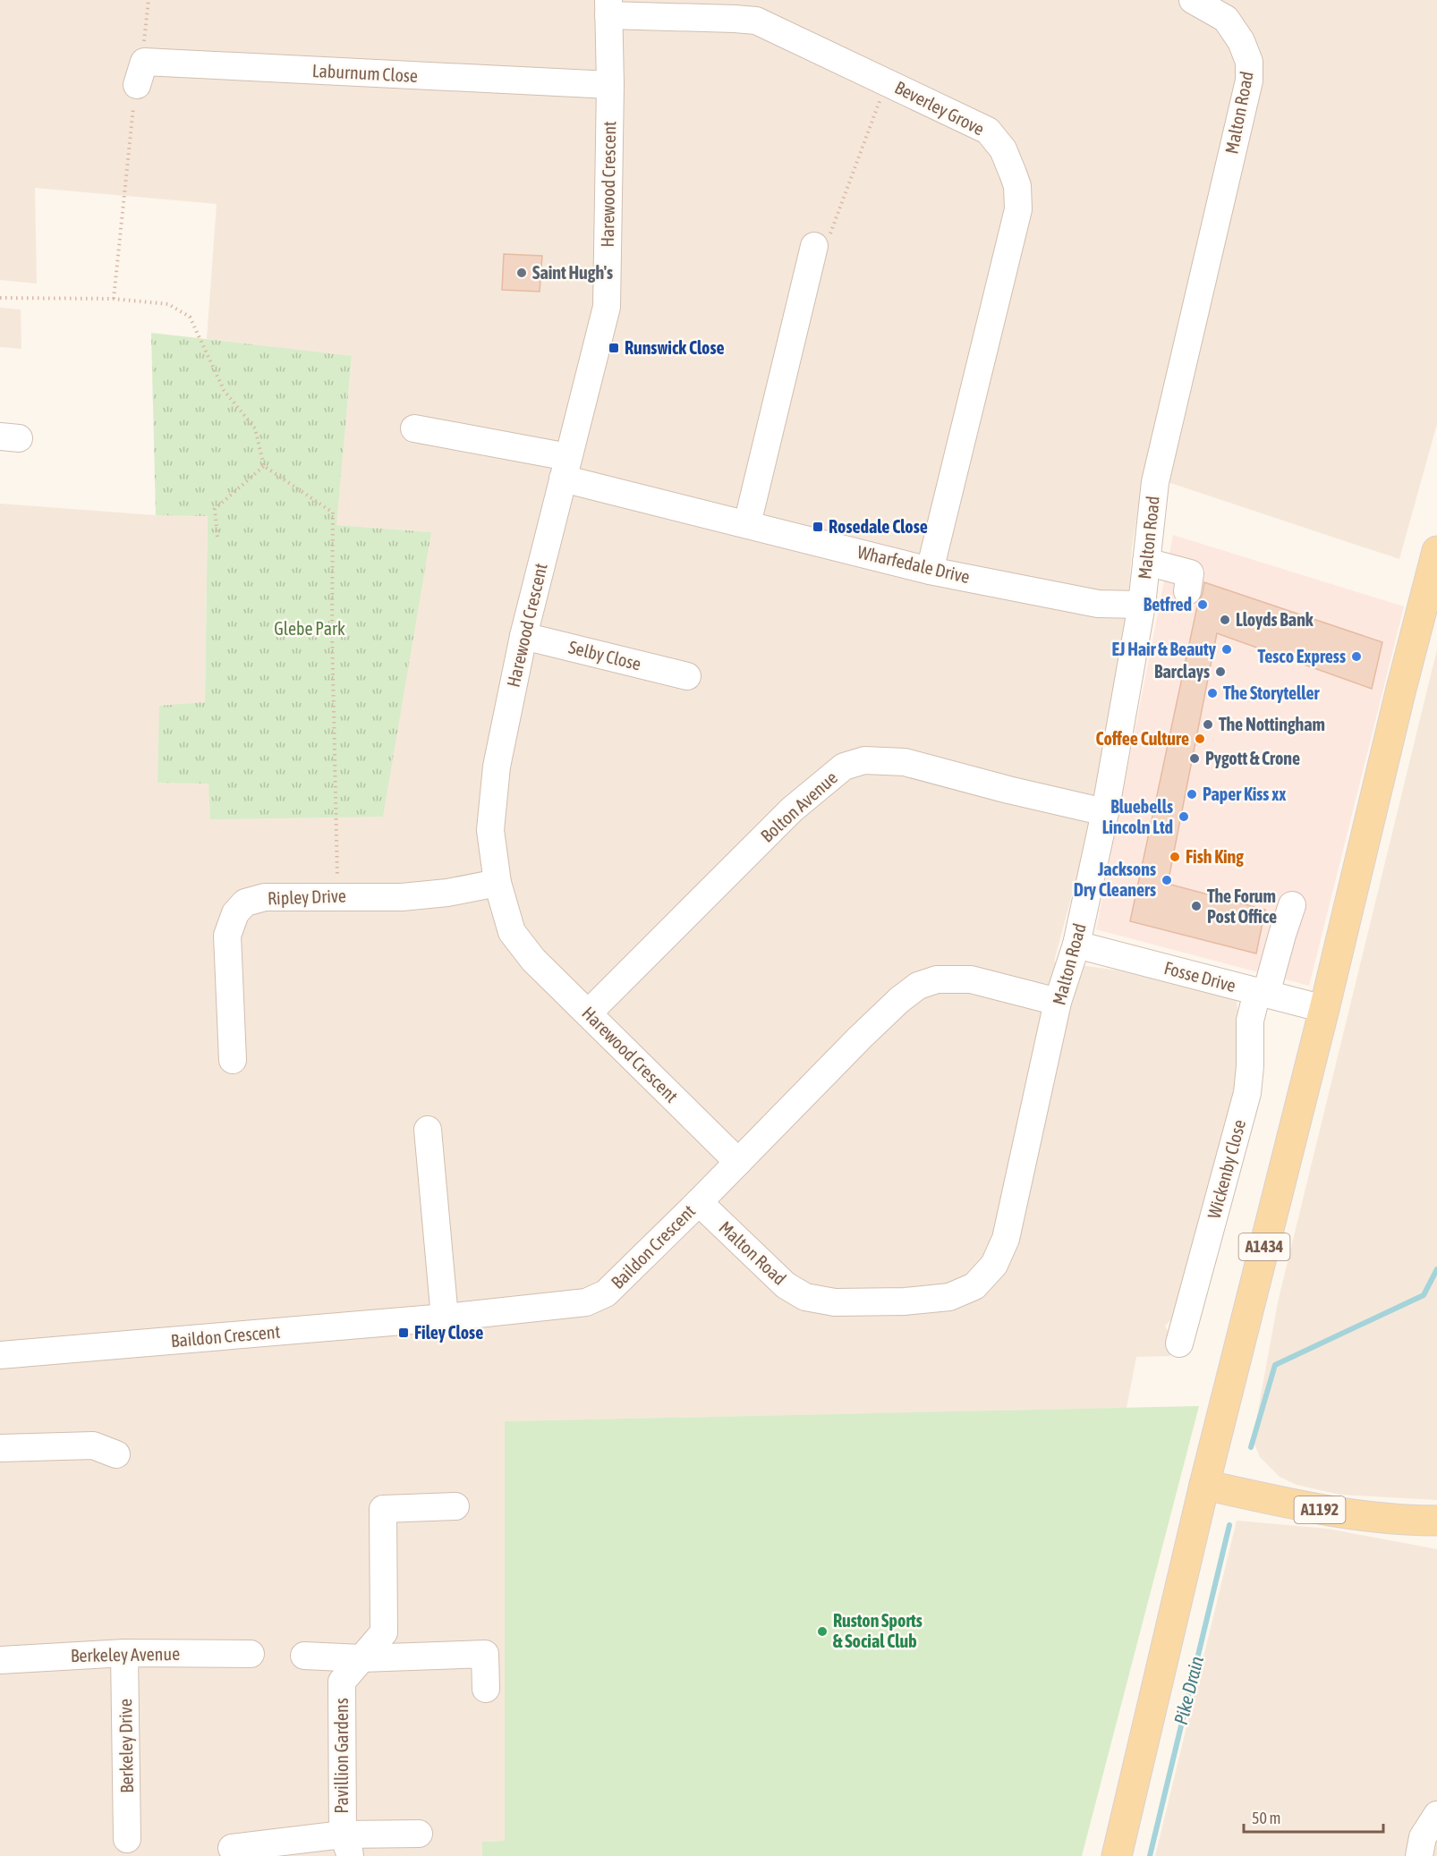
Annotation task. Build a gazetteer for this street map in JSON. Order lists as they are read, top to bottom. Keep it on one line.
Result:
{"streets":{"main road":["A1434","A1192"],"street":["Laburnum Close","Beverley Grove","Malton Road","Harewood Crescent","Wharfedale Drive","Selby Close","Bolton Avenue","Ripley Drive","Fosse Drive","Wickenby Close","Baildon Crescent","Berkeley Avenue","Berkeley Drive","Pavillion Gardens"]},"crossings":[["Laburnum Close","Harewood Crescent"],["Beverley Grove","Harewood Crescent"],["Beverley Grove","Wharfedale Drive"],["Malton Road","Wharfedale Drive"],["Malton Road","Bolton Avenue"],["Malton Road","Fosse Drive"],["Malton Road","Baildon Crescent"],["Harewood Crescent","Wharfedale Drive"],["Harewood Crescent","Selby Close"],["Harewood Crescent","Bolton Avenue"],["Harewood Crescent","Ripley Drive"],["Harewood Crescent","Baildon Crescent"],["Fosse Drive","Wickenby Close"],["Fosse Drive","A1434"],["A1434","A1192"],["Berkeley Avenue","Berkeley Drive"]],"water":["Pike Drain"],"parks":["Glebe Park"],"places":{"other":["Saint Hugh's","Betfred","Lloyds Bank","EJ Hair & Beauty","Tesco Express","Barclays","The Storyteller","The Nottingham","Coffee Culture","Pygott & Crone","Paper Kiss xx","Bluebells Lincoln Ltd","Fish King","Jacksons Dry Cleaners","The Forum Post Office","Ruston Sports & Social Club"],"transit":["Runswick Close","Rosedale Close","Filey Close"]},"scale_bar":"50 m"}
